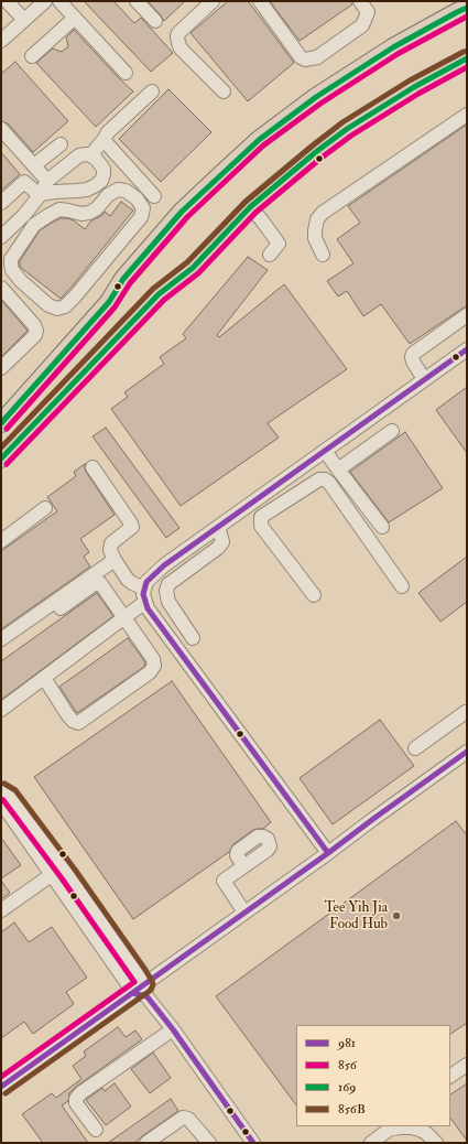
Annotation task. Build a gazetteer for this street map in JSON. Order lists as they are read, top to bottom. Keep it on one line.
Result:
{"places":["Tee Yih Jia Food Hub"],"lines":["transit line 169","transit line 856","transit line 856B","transit line 981"],"legend":["981","856","169","856B"]}
